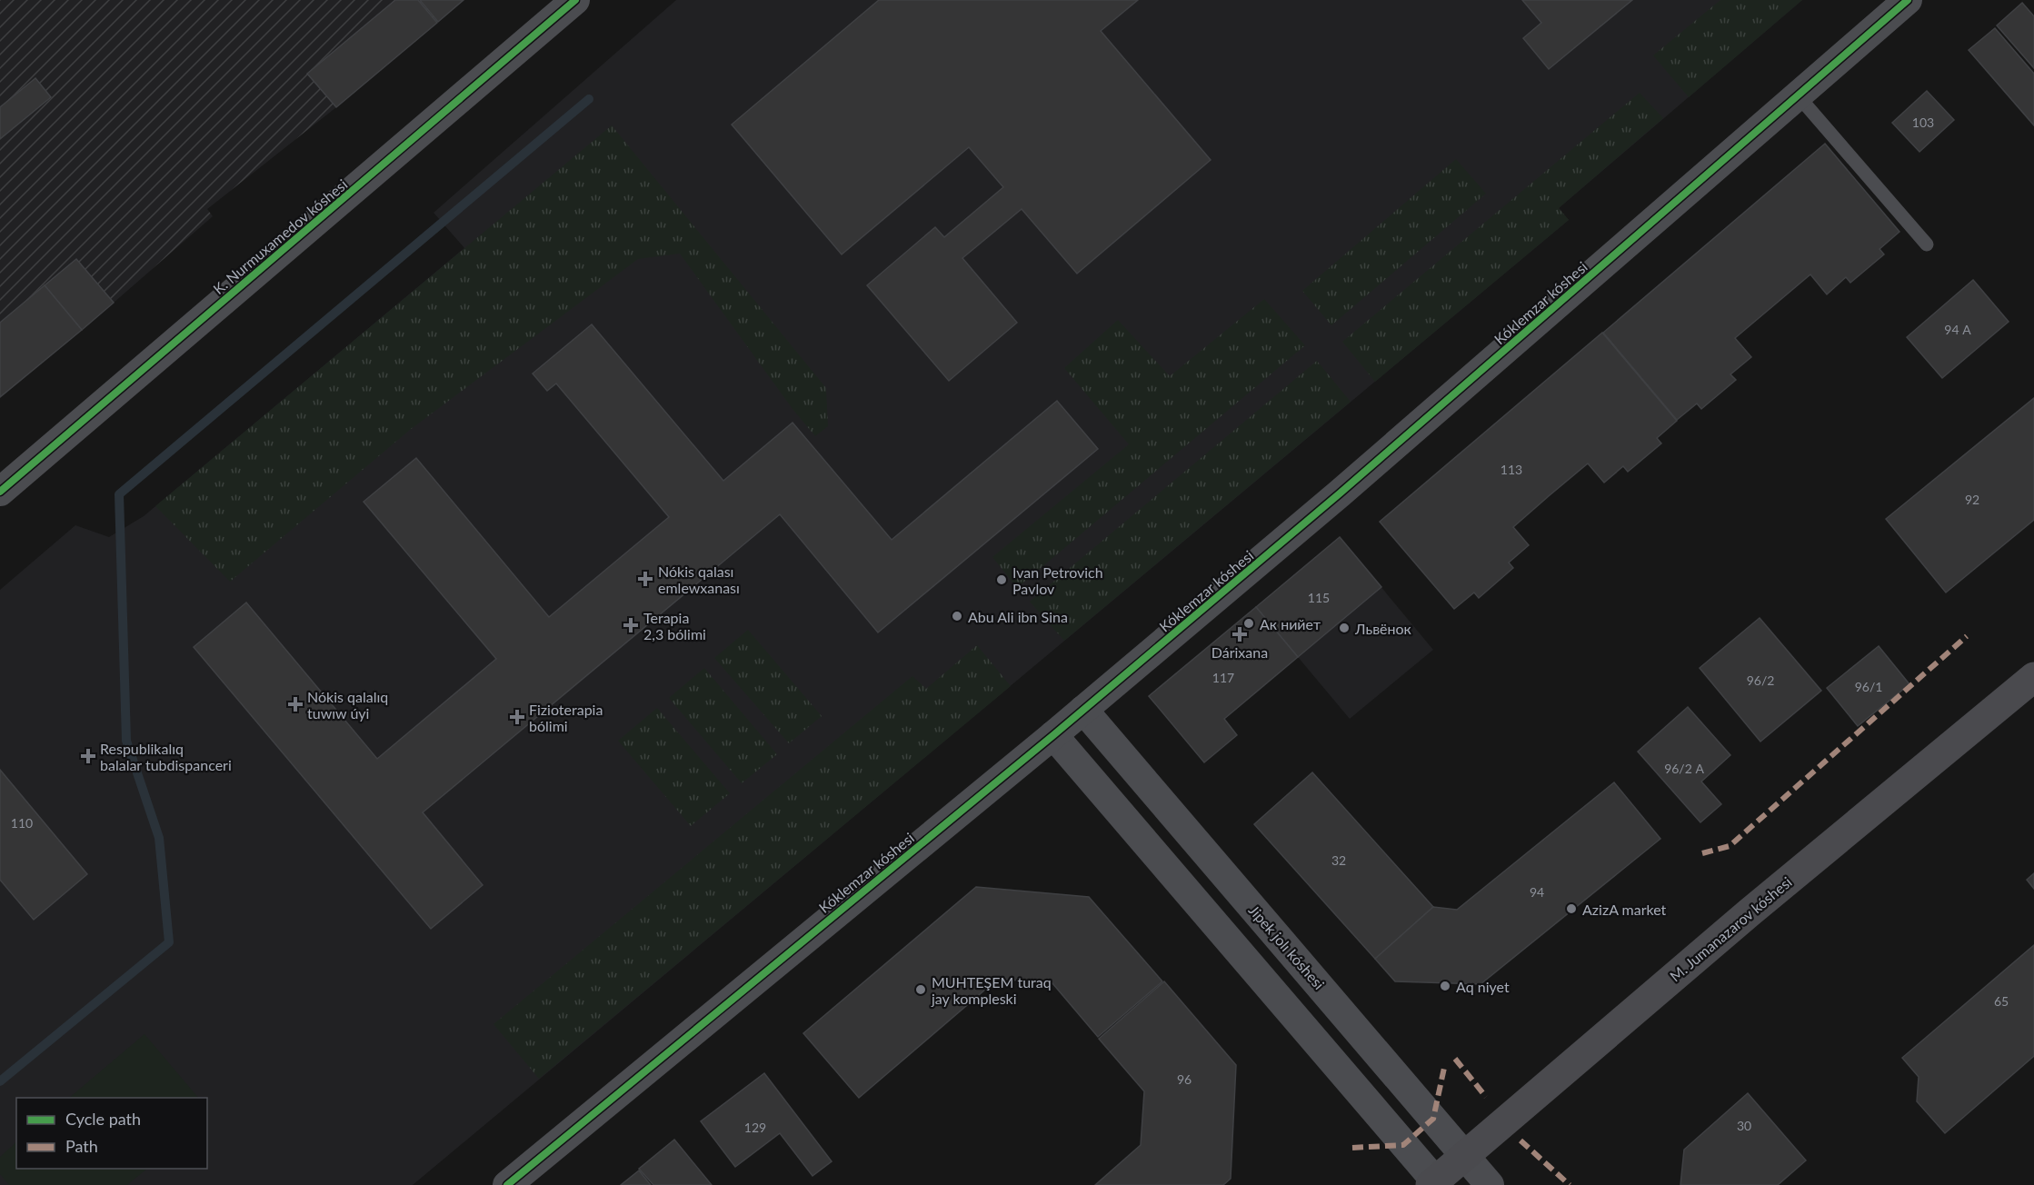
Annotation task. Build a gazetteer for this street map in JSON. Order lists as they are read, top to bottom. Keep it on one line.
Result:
{"streets":{"main road":["M. Jumanazarov kóshesi"],"street":["K. Nurmuxamedov kóshesi","Kóklemzar kóshesi","Jipek jolı kóshesi"]},"crossings":[["Kóklemzar kóshesi","Jipek jolı kóshesi"],["M. Jumanazarov kóshesi","Jipek jolı kóshesi"]],"places":{"health":["Nókis qalası emlewxanası","Terapia 2,3 bólimi","Dárixana","Nókis qalalıq tuwıw úyi","Fizioterapia bólimi","Respublikalıq balalar tubdispanceri"],"other":["Ivan Petrovich Pavlov","Abu Ali ibn Sina","Ак нийет","Львёнок","AzizA market","Aq niyet","MUHTEŞEM turaq jay kompleski"]},"house_numbers":["103","94 А","113","92","115","117","96/2","96/1","96/2 А","110","32","94","65","96","30","129"],"legend":["Cycle path","Path"]}
